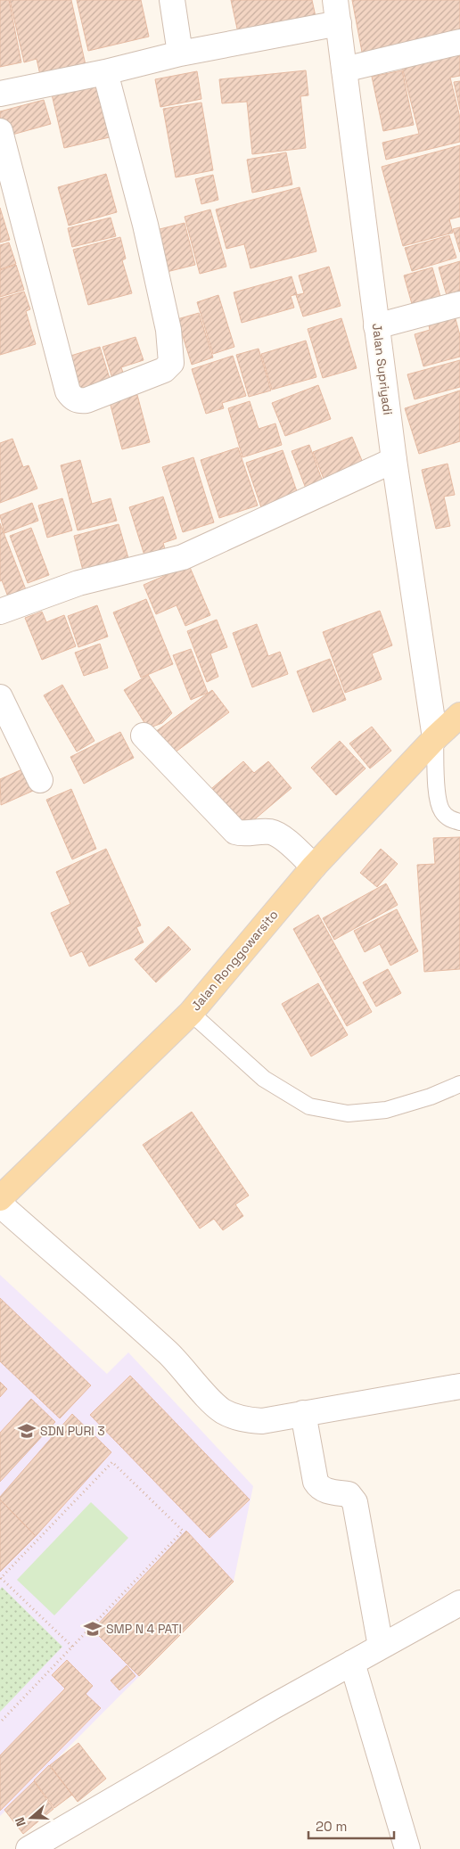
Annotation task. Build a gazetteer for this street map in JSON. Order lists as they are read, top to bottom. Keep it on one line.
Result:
{"streets":{"main road":["Jalan Ronggowarsito"],"street":["Jalan Supriyadi"]},"crossings":[["Jalan Supriyadi","Jalan Ronggowarsito"]],"places":{"school or university":["SDN PURI 3","SMP N 4 PATI"]},"scale_bar":"20 m","north":"left"}
